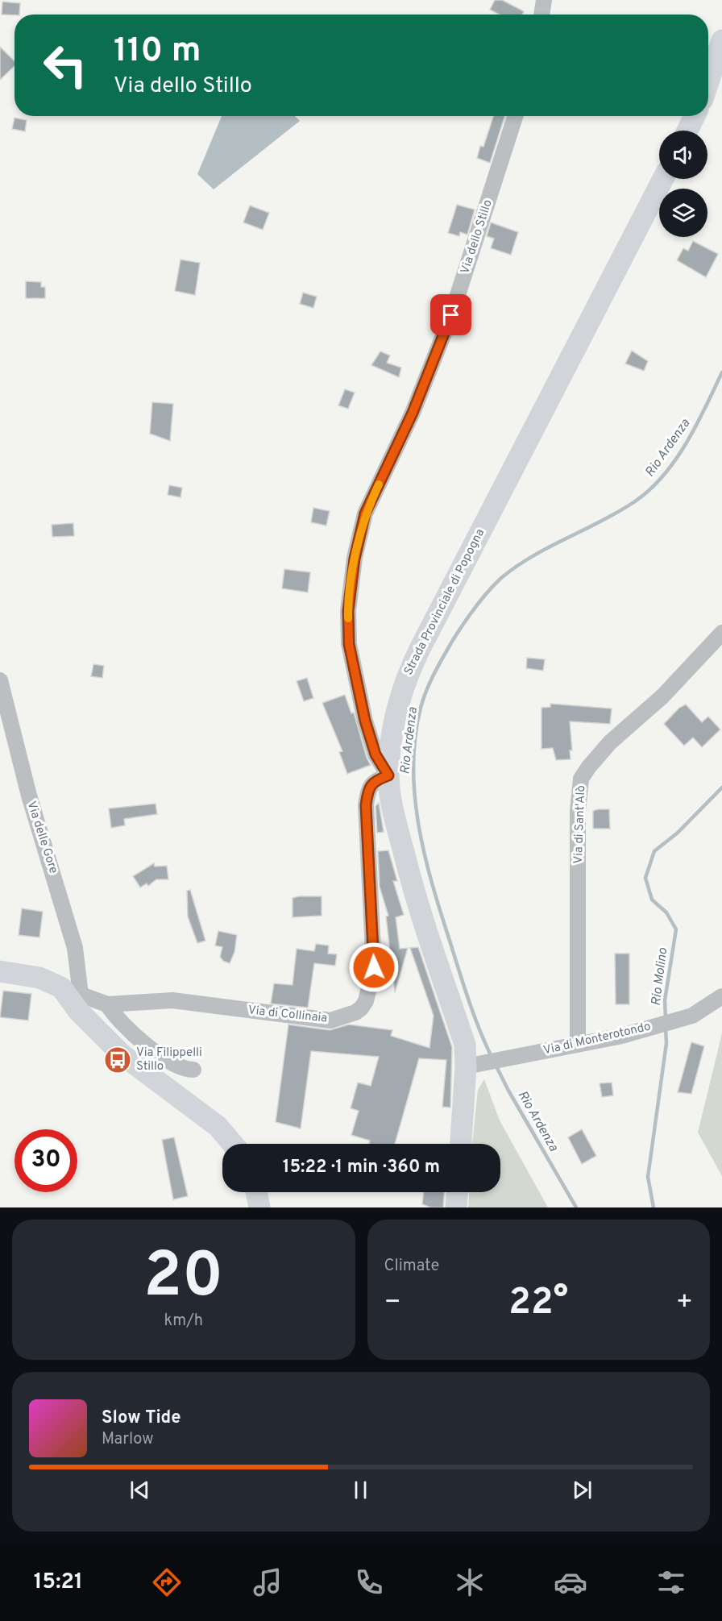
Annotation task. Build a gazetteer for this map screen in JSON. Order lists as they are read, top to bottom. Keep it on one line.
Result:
{"streets":{"main road":["Strada Provinciale di Popogna","Via di Collinaia"],"street":["Via dello Stillo","Via di Sant'Alò","Via delle Gore","Via di Monterotondo"]},"crossings":[["Via dello Stillo","Strada Provinciale di Popogna"],["Via dello Stillo","Via di Collinaia"],["Strada Provinciale di Popogna","Via di Collinaia"],["Strada Provinciale di Popogna","Via di Monterotondo"],["Via di Sant'Alò","Via di Monterotondo"],["Via delle Gore","Via di Collinaia"]],"water":["Rio Ardenza","Rio Molino"],"places":{"bus stop":["Via Filippelli Stillo"]},"page":{"turn":["110 m","Via dello Stillo"],"limit":"30","trip":"15:22 · 1 min · 360 m","tile":[["20","km/h"],"Climate"],"heat":["−","22°","+"],"song":["Slow Tide","Marlow"],"tabs":"15:21"}}
